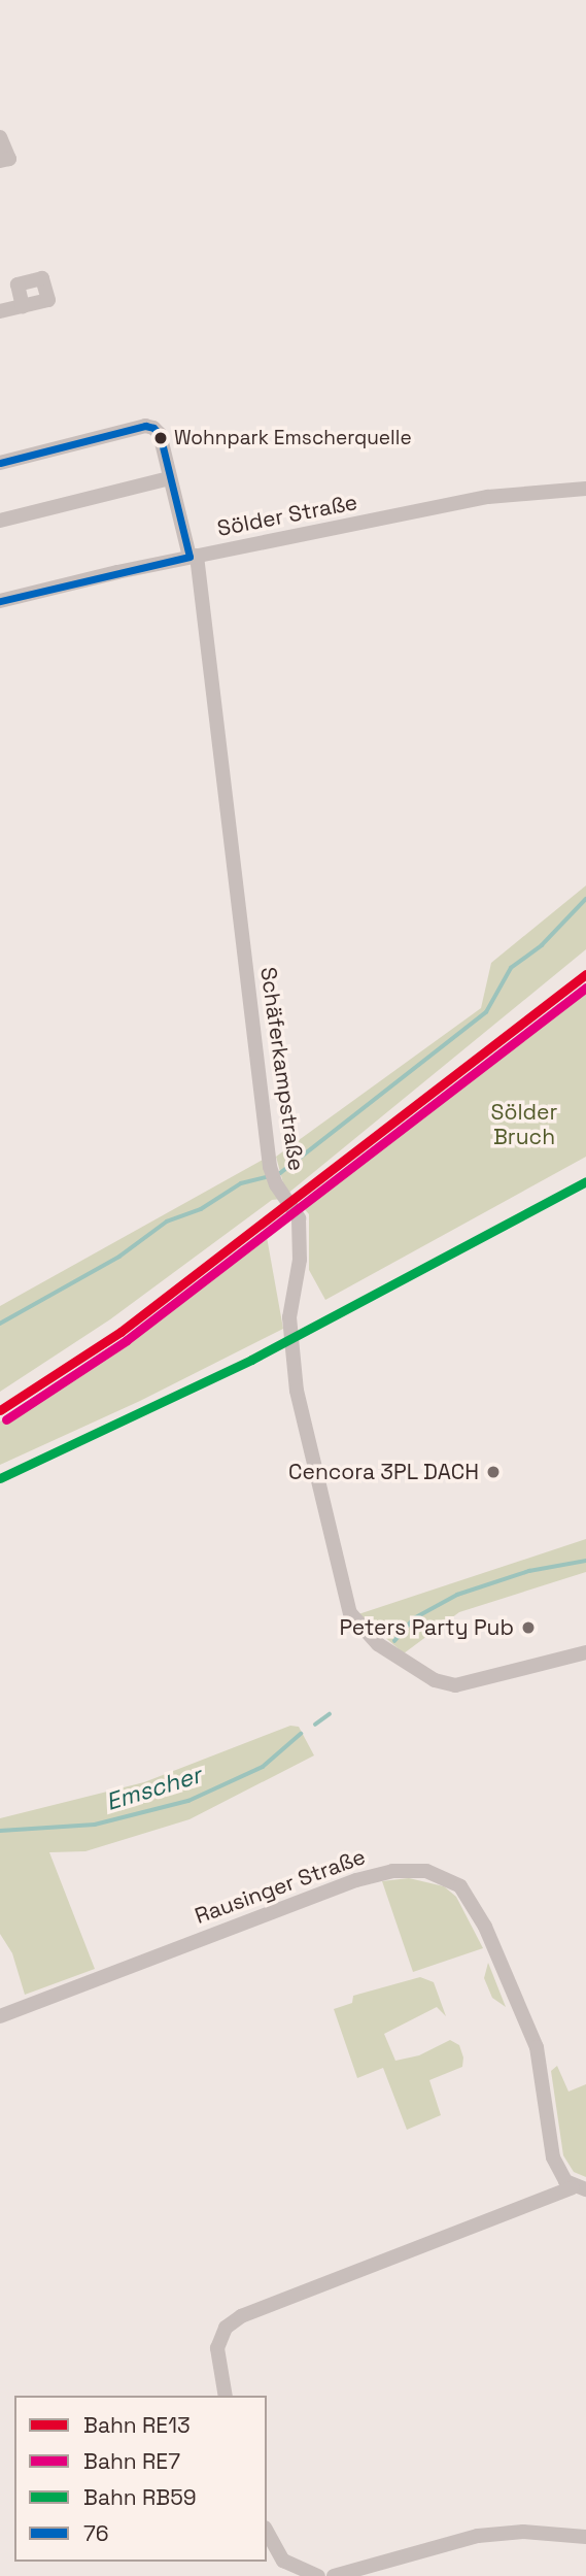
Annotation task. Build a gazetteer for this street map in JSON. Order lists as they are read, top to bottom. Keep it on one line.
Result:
{"streets":{"street":["Sölder Straße","Schäferkampstraße","Rausinger Straße"]},"crossings":[["Sölder Straße","Schäferkampstraße"]],"water":["Emscher"],"parks":["Sölder Bruch"],"places":["Wohnpark Emscherquelle","Cencora 3PL DACH","Peters Party Pub"],"lines":["transit line 76","rail line RE13","rail line RE7","rail line RB59"],"legend":["Bahn RE13","Bahn RE7","Bahn RB59","76"]}
